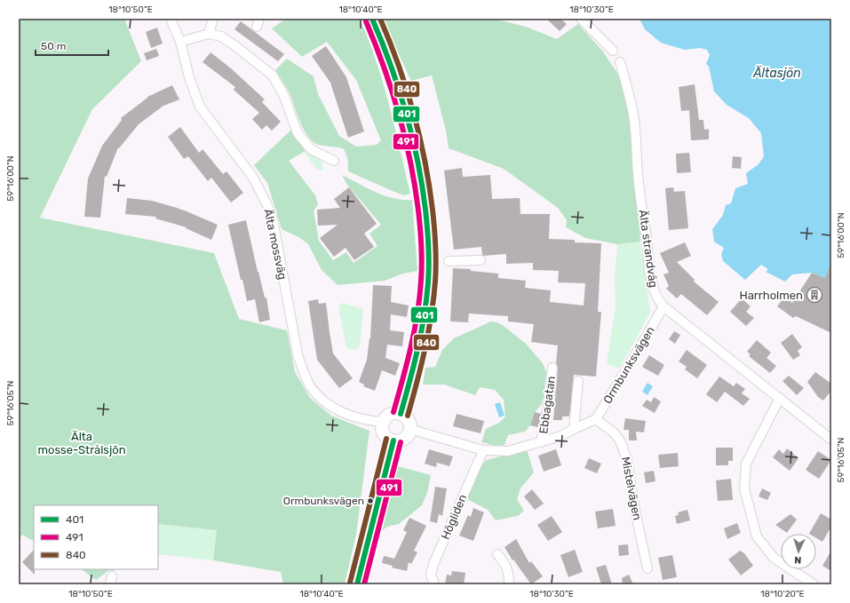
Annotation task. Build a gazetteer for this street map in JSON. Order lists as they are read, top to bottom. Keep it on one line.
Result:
{"streets":{"street":["Älta mossväg","Älta strandväg","Ormbunksvägen","Ebbagatan","Mistelvägen","Högliden"]},"crossings":[["Älta strandväg","Ormbunksvägen"],["Ormbunksvägen","Mistelvägen"]],"water":["Ältasjön"],"parks":["Älta mosse-Strålsjön"],"places":{"building":["Harrholmen"],"other":["Ormbunksvägen"]},"lines":["transit line 401","transit line 840","transit line 491"],"legend":["401","491","840"],"scale_bar":"50 m","north":"bottom","coordinates":["18°10'50\"E","18°10'40\"E","18°10'30\"E","59°16'00\"N","59°16'05\"N","18°10'20\"E"]}
